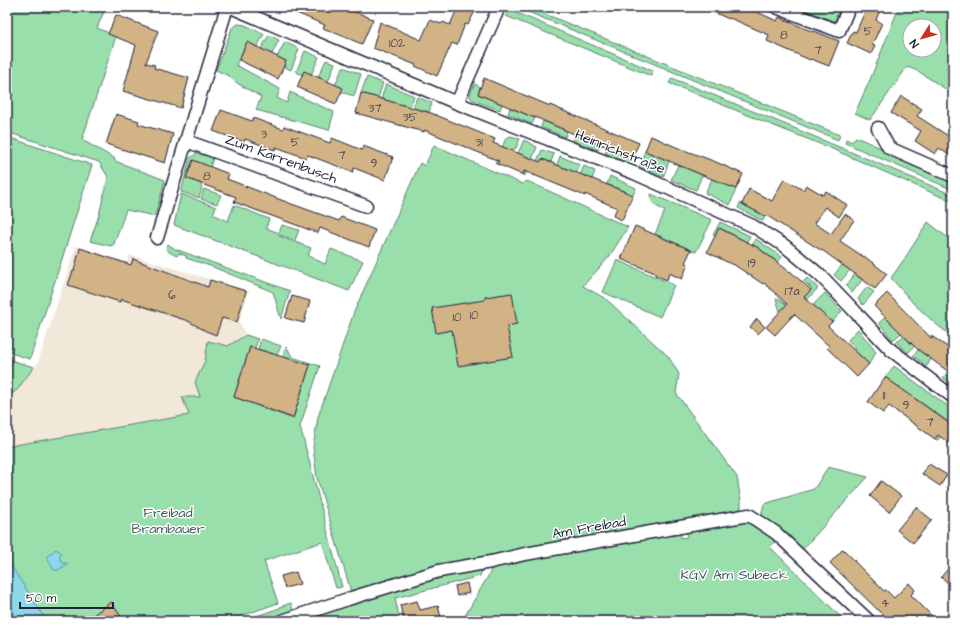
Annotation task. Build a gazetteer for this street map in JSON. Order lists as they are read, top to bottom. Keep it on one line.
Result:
{"streets":{"street":["Heinrichstraße","Zum Karrenbusch","Am Freibad"]},"parks":["Freibad Brambauer","KGV Am Subeck"],"house_numbers":["5","8","102","7","37","35","3","5","31","7","9","8","19","17a","6","10","10","11","9","7","4"],"scale_bar":"50 m","north":"bottom left"}
